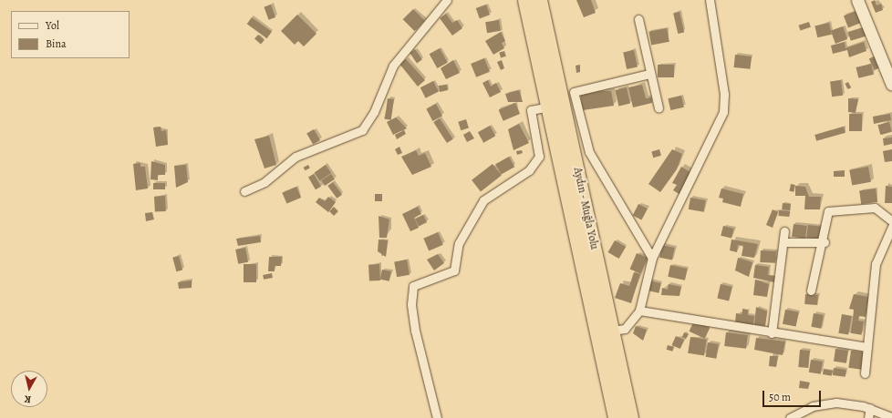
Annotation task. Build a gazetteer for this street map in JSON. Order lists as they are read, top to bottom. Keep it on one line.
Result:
{"streets":{"highway":["Aydın - Muğla Yolu"]},"legend":["Yol","Bina"],"scale_bar":"50 m","north":"bottom"}
